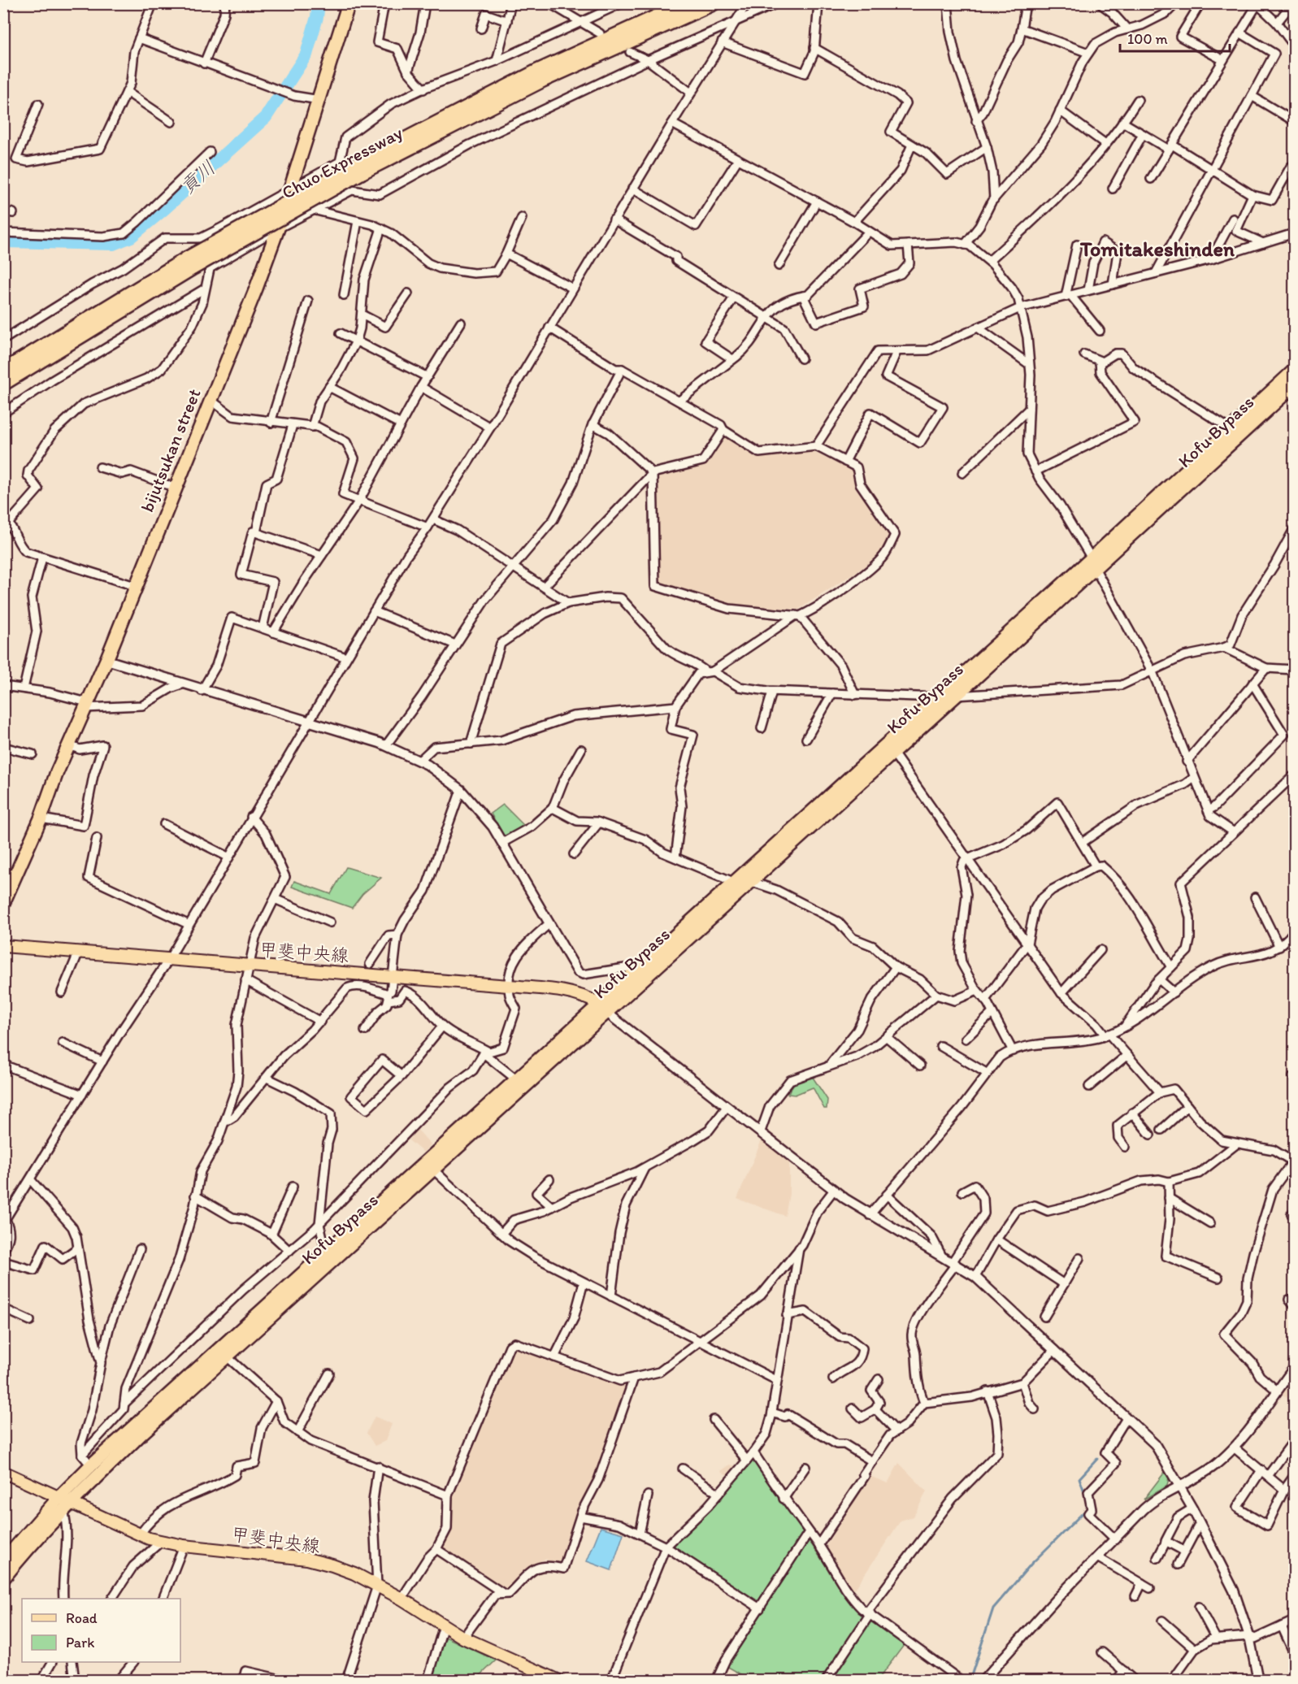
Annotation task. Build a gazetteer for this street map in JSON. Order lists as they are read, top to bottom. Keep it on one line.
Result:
{"streets":{"highway":["Chuo Expressway","Kofu Bypass","bijutsukan street"],"main road":["甲斐中央線"]},"crossings":[["Kofu Bypass","甲斐中央線"]],"districts":["Tomitakeshinden"],"water":["貢川"],"legend":["Road","Park"],"scale_bar":"100 m"}
